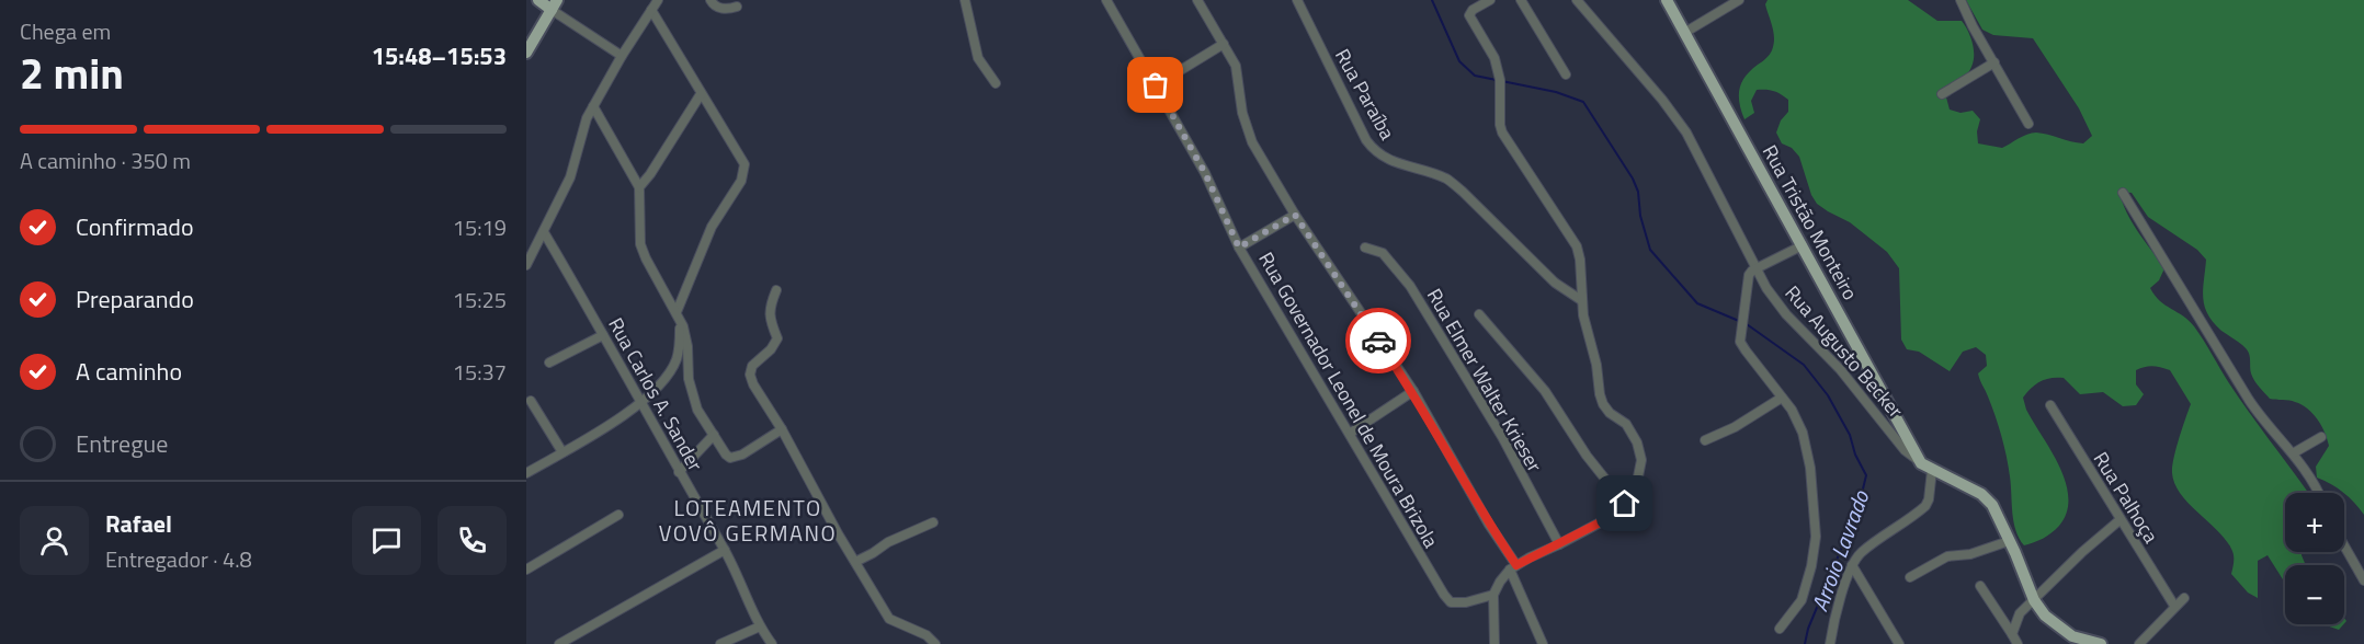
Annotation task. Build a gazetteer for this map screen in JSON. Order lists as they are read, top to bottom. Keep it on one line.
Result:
{"streets":{"main road":["Rua Tristão Monteiro","Rua Augusto Becker"],"street":["Rua Paraíba","Rua Elmer Walter Krieser","Rua Carlos A. Sander","Rua Governador Leonel de Moura Brizola","Rua Palhoça"]},"crossings":[["Rua Tristão Monteiro","Rua Augusto Becker"]],"districts":["LOTEAMENTO VOVÔ GERMANO"],"water":["Arroio Lavrado"],"page":{"heading":["2 min","Chega em","15:48–15:53"],"panel":["Rafael","Entregador · 4.8"],"bar":"A caminho · 350 m","list":[["Confirmado","15:19"],["Preparando","15:25"],["A caminho","15:37"],"Entregue"],"map_buttons":["+","−"]}}
